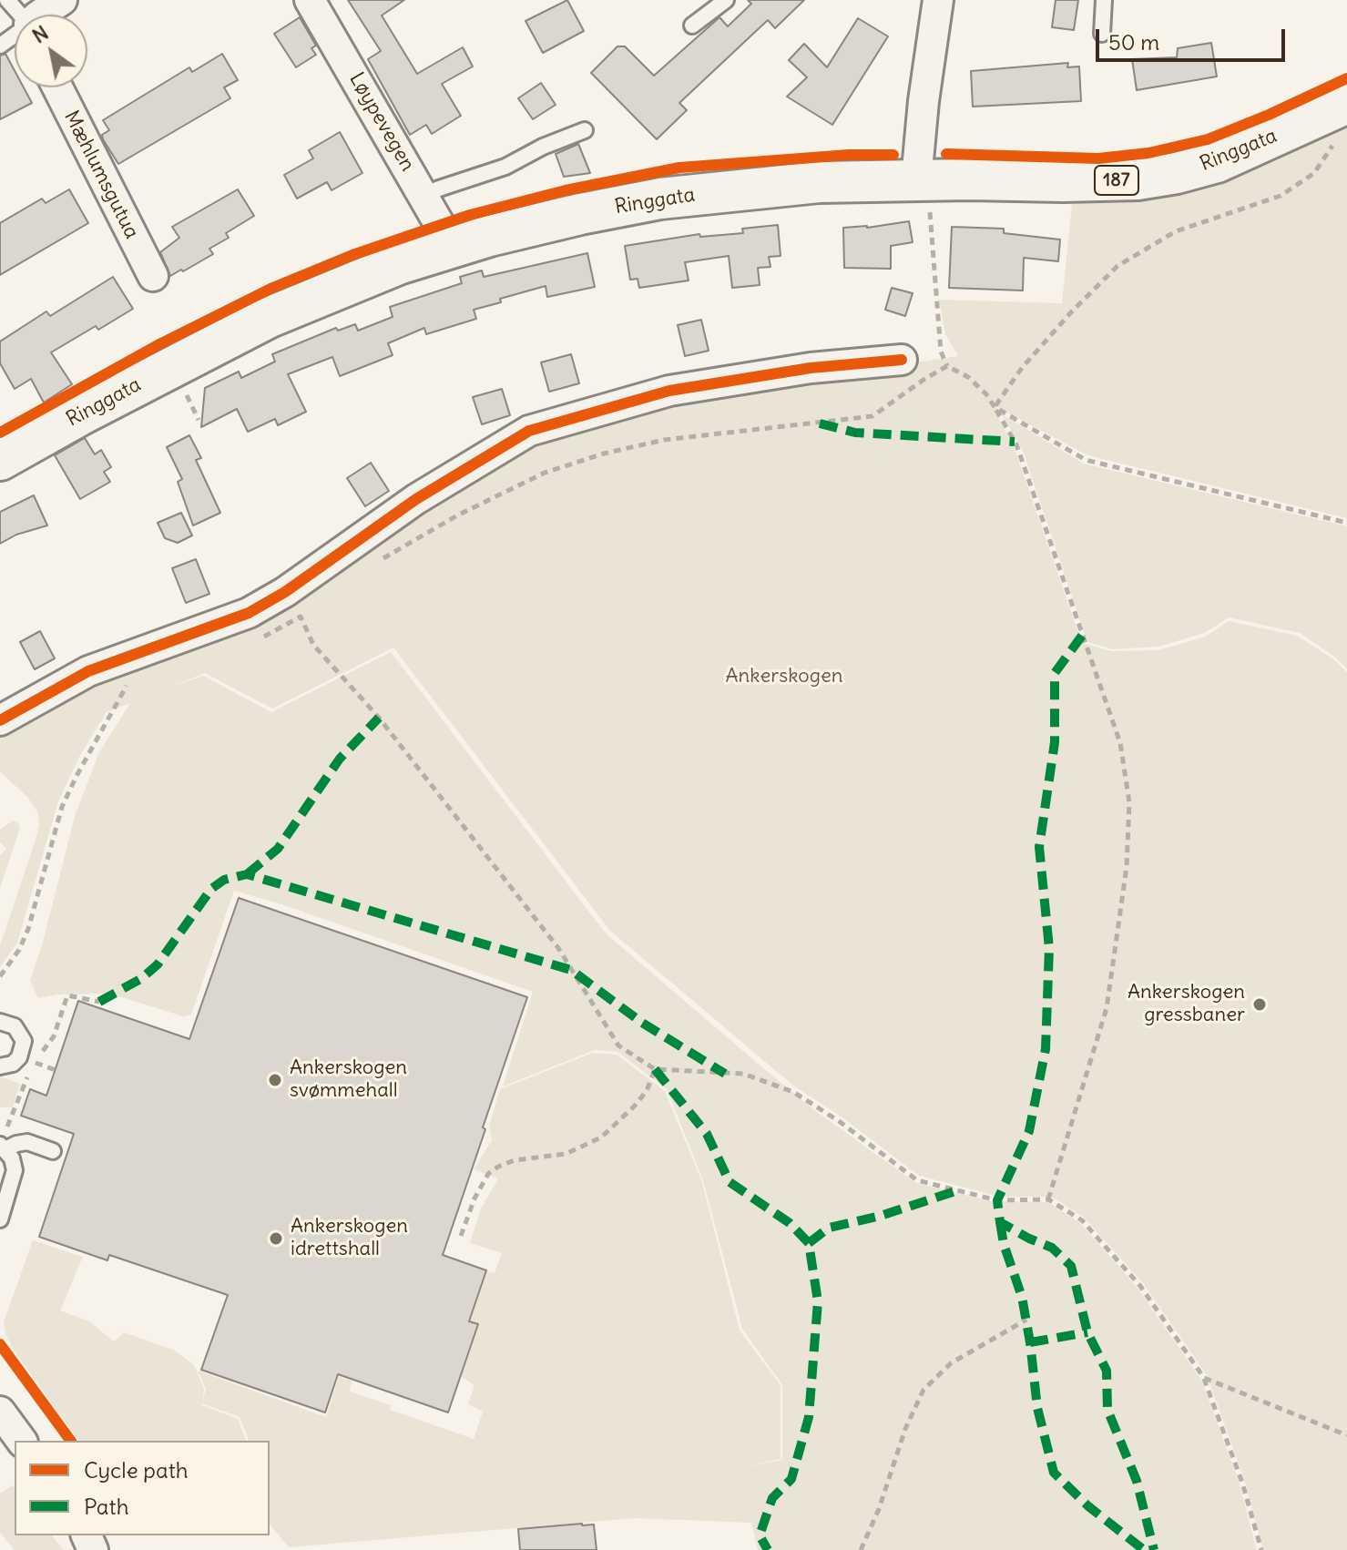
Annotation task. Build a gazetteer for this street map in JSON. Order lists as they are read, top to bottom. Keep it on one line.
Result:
{"streets":{"main road":["Ringgata","187"],"street":["Løypevegen","Mæhlumsgutua"]},"crossings":[["Løypevegen","Ringgata"]],"parks":["Ankerskogen"],"places":["Ankerskogen gressbaner","Ankerskogen svømmehall","Ankerskogen idrettshall"],"legend":["Cycle path","Path"],"scale_bar":"50 m","north":"top left"}
